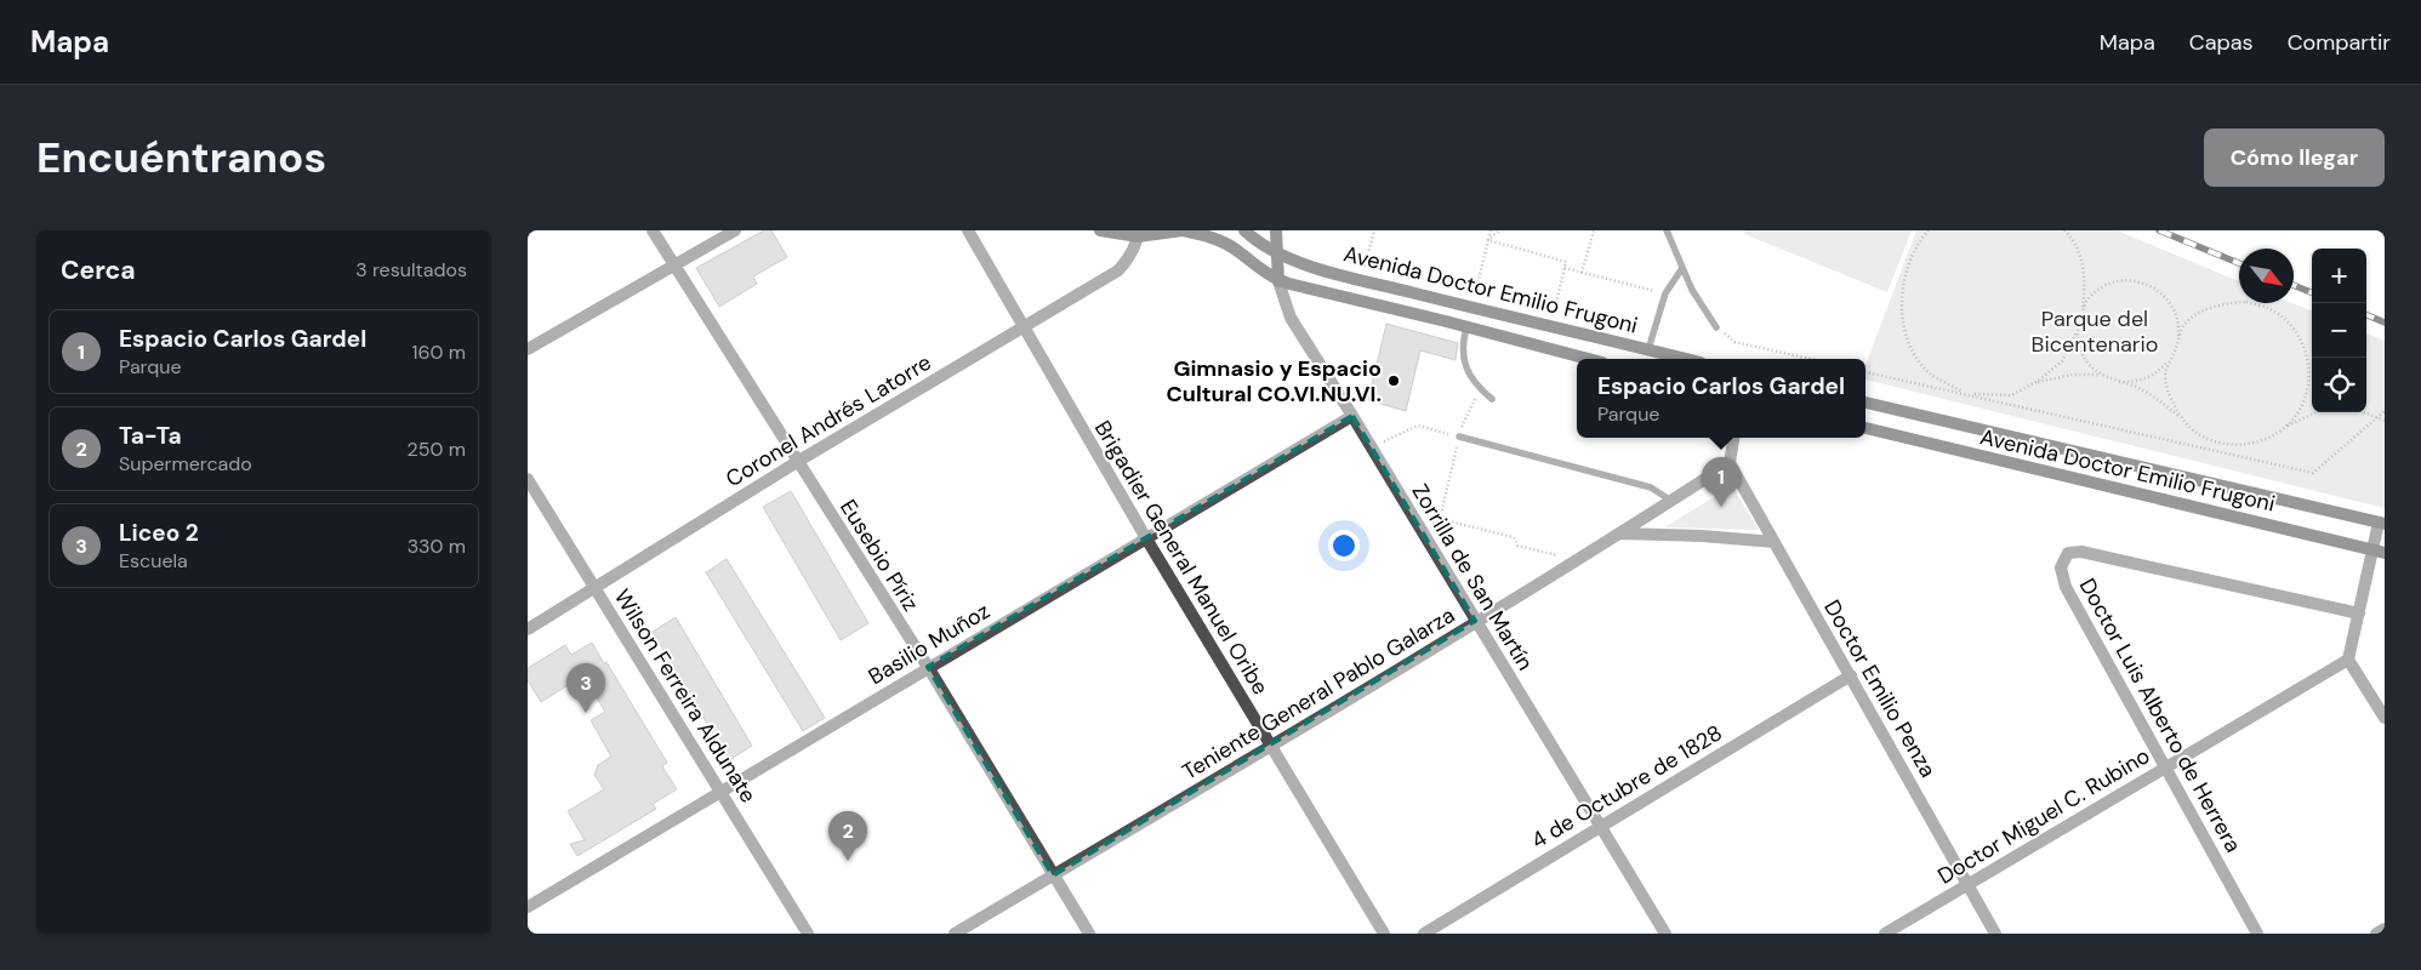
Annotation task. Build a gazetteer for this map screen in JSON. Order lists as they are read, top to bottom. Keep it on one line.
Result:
{"streets":{"street":["Avenida Doctor Emilio Frugoni","Coronel Andrés Latorre","Eusebio Píriz","Brigadier General Manuel Oribe","Zorrilla de San Martín","Basilio Muñoz","Doctor Emilio Penza","Teniente General Pablo Galarza","Wilson Ferreira Aldunate","Doctor Luis Alberto de Herrera","4 de Octubre de 1828","Doctor Miguel C. Rubino"]},"crossings":[["Avenida Doctor Emilio Frugoni","Zorrilla de San Martín"],["Coronel Andrés Latorre","Eusebio Píriz"],["Coronel Andrés Latorre","Brigadier General Manuel Oribe"],["Coronel Andrés Latorre","Wilson Ferreira Aldunate"],["Eusebio Píriz","Basilio Muñoz"],["Eusebio Píriz","Teniente General Pablo Galarza"],["Brigadier General Manuel Oribe","Basilio Muñoz"],["Brigadier General Manuel Oribe","Teniente General Pablo Galarza"],["Zorrilla de San Martín","Basilio Muñoz"],["Zorrilla de San Martín","Teniente General Pablo Galarza"],["Zorrilla de San Martín","4 de Octubre de 1828"],["Basilio Muñoz","Wilson Ferreira Aldunate"],["Doctor Emilio Penza","Teniente General Pablo Galarza"],["Doctor Emilio Penza","4 de Octubre de 1828"],["Doctor Emilio Penza","Doctor Miguel C. Rubino"],["Doctor Luis Alberto de Herrera","Doctor Miguel C. Rubino"]],"parks":["Parque del Bicentenario"],"places":["Gimnasio y Espacio Cultural CO.VI.NU.VI."],"north":"bottom right","page":{"header":"Mapa","nav":["Mapa","Capas","Compartir"],"buttons":"Cómo llegar","title":"Encuéntranos","heading":["Cerca","3 resultados"],"map_buttons":["+","−"],"list":[{"mark":"1","name":"Espacio Carlos Gardel","note":"Parque","value":"160 m"},{"mark":"2","name":"Ta-Ta","note":"Supermercado","value":"250 m"},{"mark":"3","name":"Liceo 2","note":"Escuela","value":"330 m"}],"popup":["Espacio Carlos Gardel","Parque"],"pins":["1","3","2"]}}
